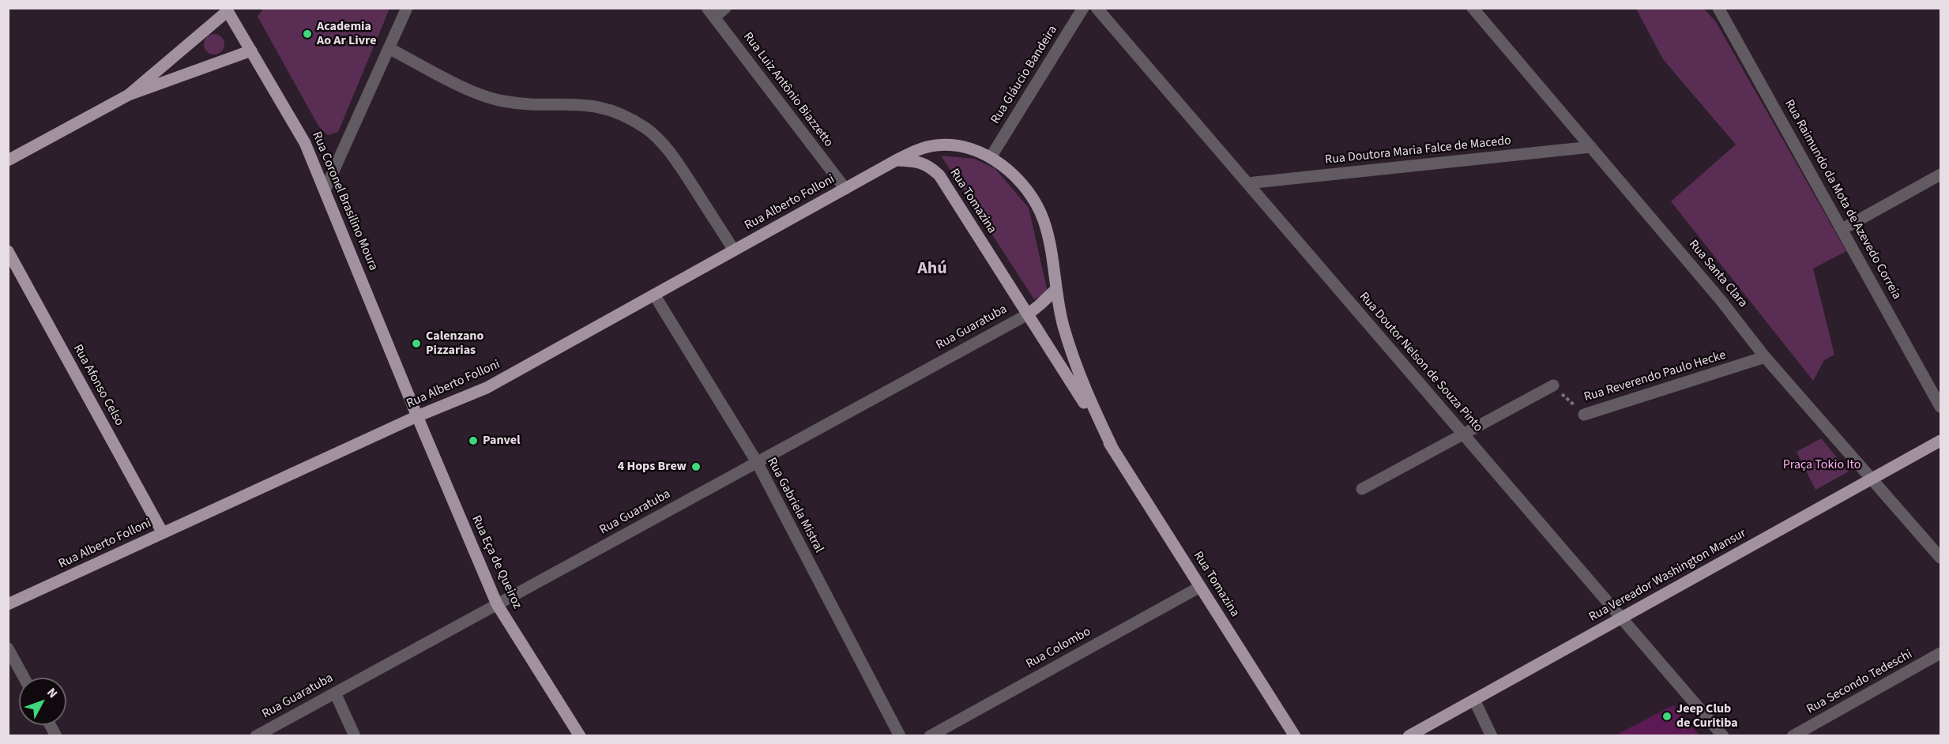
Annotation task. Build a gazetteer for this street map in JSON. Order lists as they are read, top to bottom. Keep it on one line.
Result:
{"streets":{"main road":["Rua Coronel Brasilino Moura","Rua Tomazina","Rua Alberto Folloni","Rua Afonso Celso","Rua Eça de Queiroz","Rua Vereador Washington Mansur"],"street":["Rua Gláucio Bandeira","Rua Luiz Antônio Biazzetto","Rua Doutora Maria Falce de Macedo","Rua Raimundo da Mota de Azevedo Correia","Rua Santa Clara","Rua Guaratuba","Rua Doutor Nelson de Souza Pinto","Rua Reverendo Paulo Hecke","Rua Gabriela Mistral","Rua Colombo","Rua Secondo Tedeschi"]},"crossings":[["Rua Gláucio Bandeira","Rua Tomazina"],["Rua Luiz Antônio Biazzetto","Rua Alberto Folloni"],["Rua Doutora Maria Falce de Macedo","Rua Santa Clara"],["Rua Doutora Maria Falce de Macedo","Rua Doutor Nelson de Souza Pinto"],["Rua Coronel Brasilino Moura","Rua Alberto Folloni"],["Rua Coronel Brasilino Moura","Rua Eça de Queiroz"],["Rua Tomazina","Rua Alberto Folloni"],["Rua Tomazina","Rua Guaratuba"],["Rua Tomazina","Rua Colombo"],["Rua Alberto Folloni","Rua Afonso Celso"],["Rua Alberto Folloni","Rua Gabriela Mistral"],["Rua Alberto Folloni","Rua Eça de Queiroz"],["Rua Santa Clara","Rua Reverendo Paulo Hecke"],["Rua Santa Clara","Rua Vereador Washington Mansur"],["Rua Guaratuba","Rua Gabriela Mistral"],["Rua Guaratuba","Rua Eça de Queiroz"],["Rua Doutor Nelson de Souza Pinto","Rua Vereador Washington Mansur"]],"districts":["Ahú"],"parks":["Praça Tokio Ito"],"places":["Academia Ao Ar Livre","Calenzano Pizzarias","Panvel","4 Hops Brew","Jeep Club de Curitiba"],"north":"top right"}
